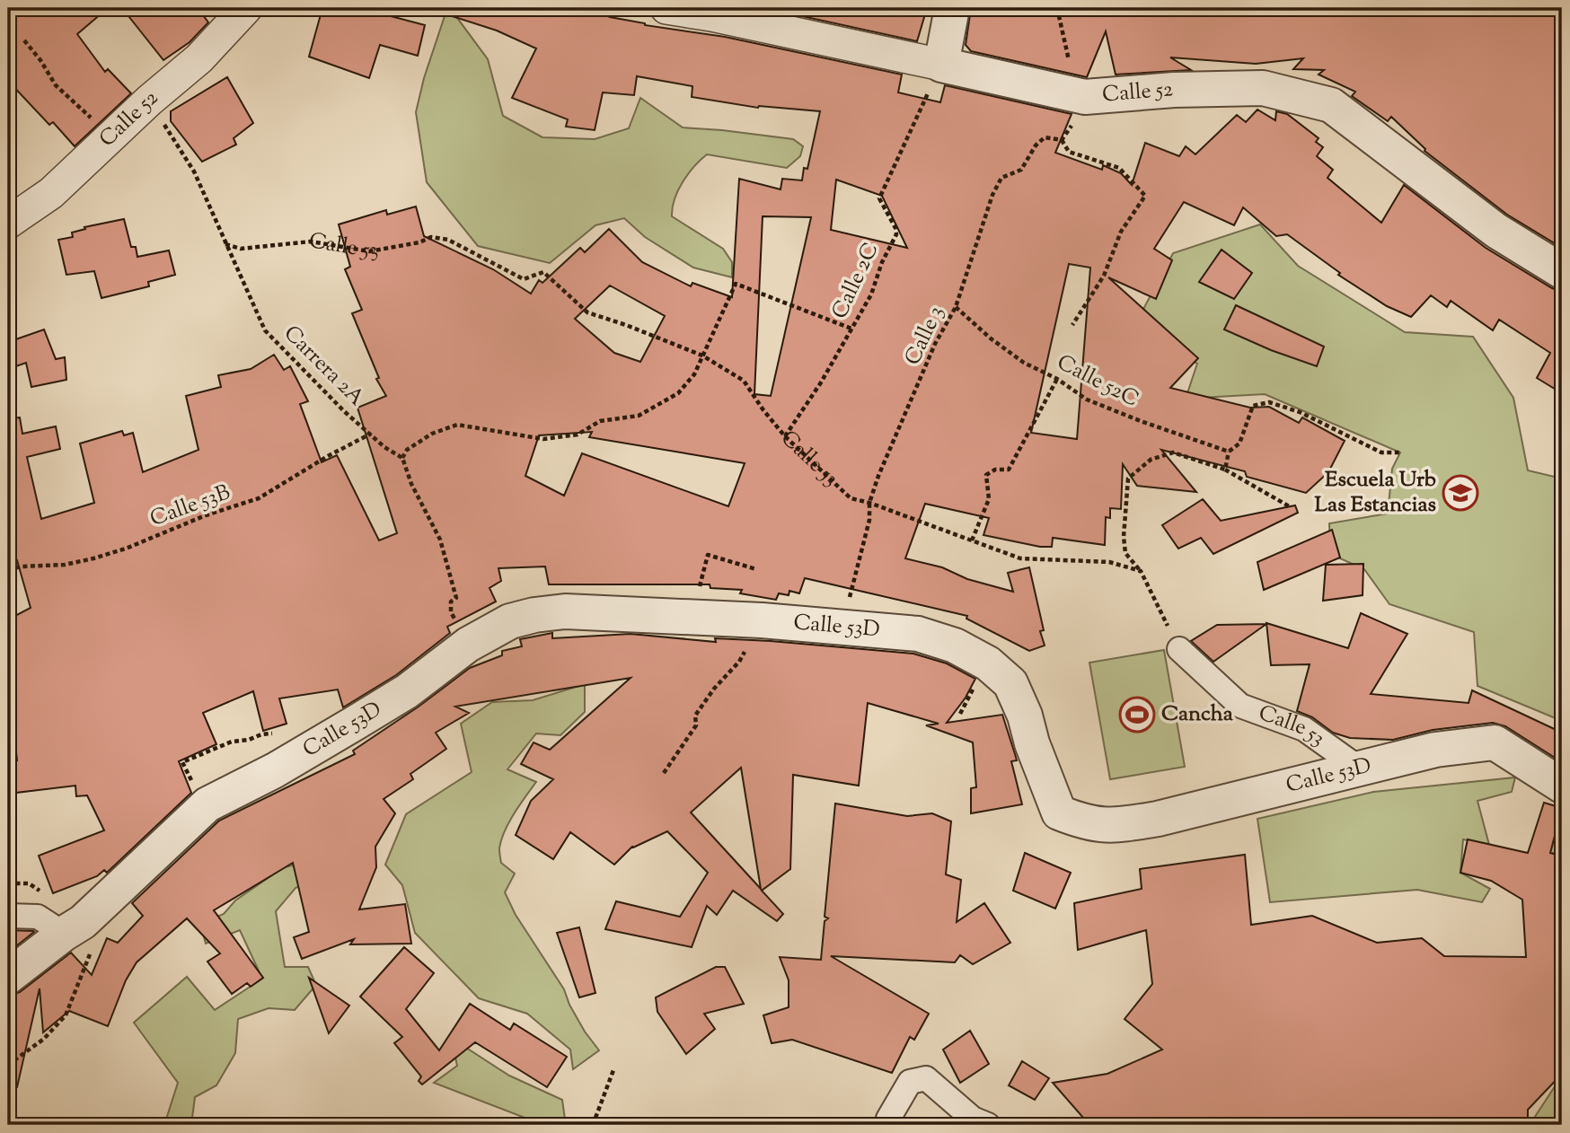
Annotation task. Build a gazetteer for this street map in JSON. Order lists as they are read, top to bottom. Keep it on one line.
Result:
{"streets":{"street":["Calle 52","Calle 53","Calle 53D"],"path":["Calle 2C","Calle 3","Carrera 2A","Calle 52C","Calle 53B"]},"crossings":[["Calle 52","Calle 2C"],["Calle 52","Carrera 2A"],["Calle 53","Calle 2C"],["Calle 53","Calle 3"],["Calle 53","Carrera 2A"],["Calle 53","Calle 53D"],["Calle 3","Calle 52C"],["Calle 3","Calle 53D"],["Carrera 2A","Calle 53B"]],"places":{"school or university":["Escuela Urb Las Estancias"],"sports":["Cancha"]}}
